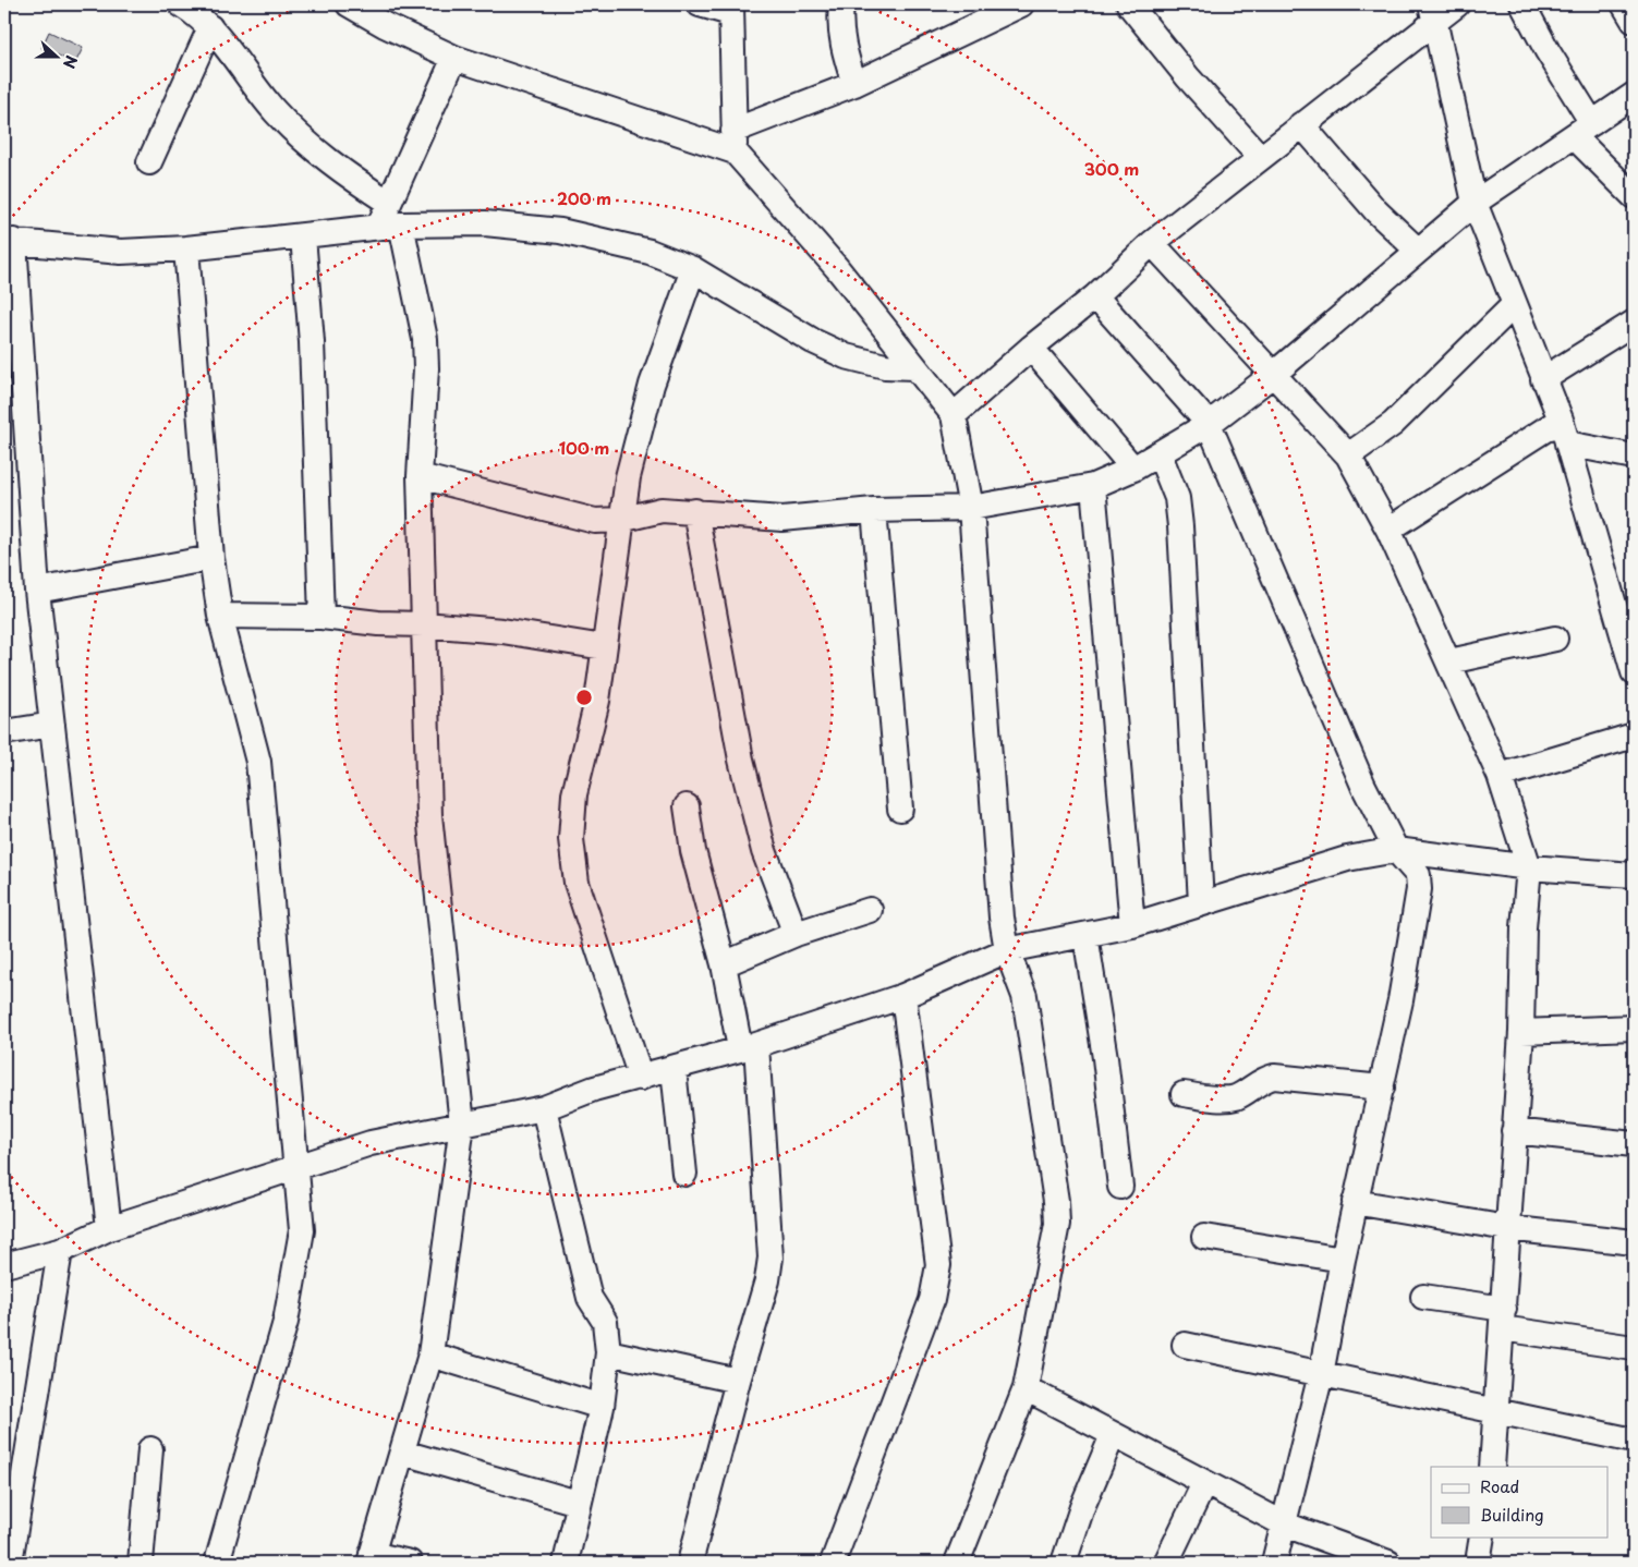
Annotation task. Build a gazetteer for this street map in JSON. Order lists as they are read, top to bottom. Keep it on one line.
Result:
{"legend":["Road","Building"],"north":"right","rings":["300 m","200 m","100 m"]}
